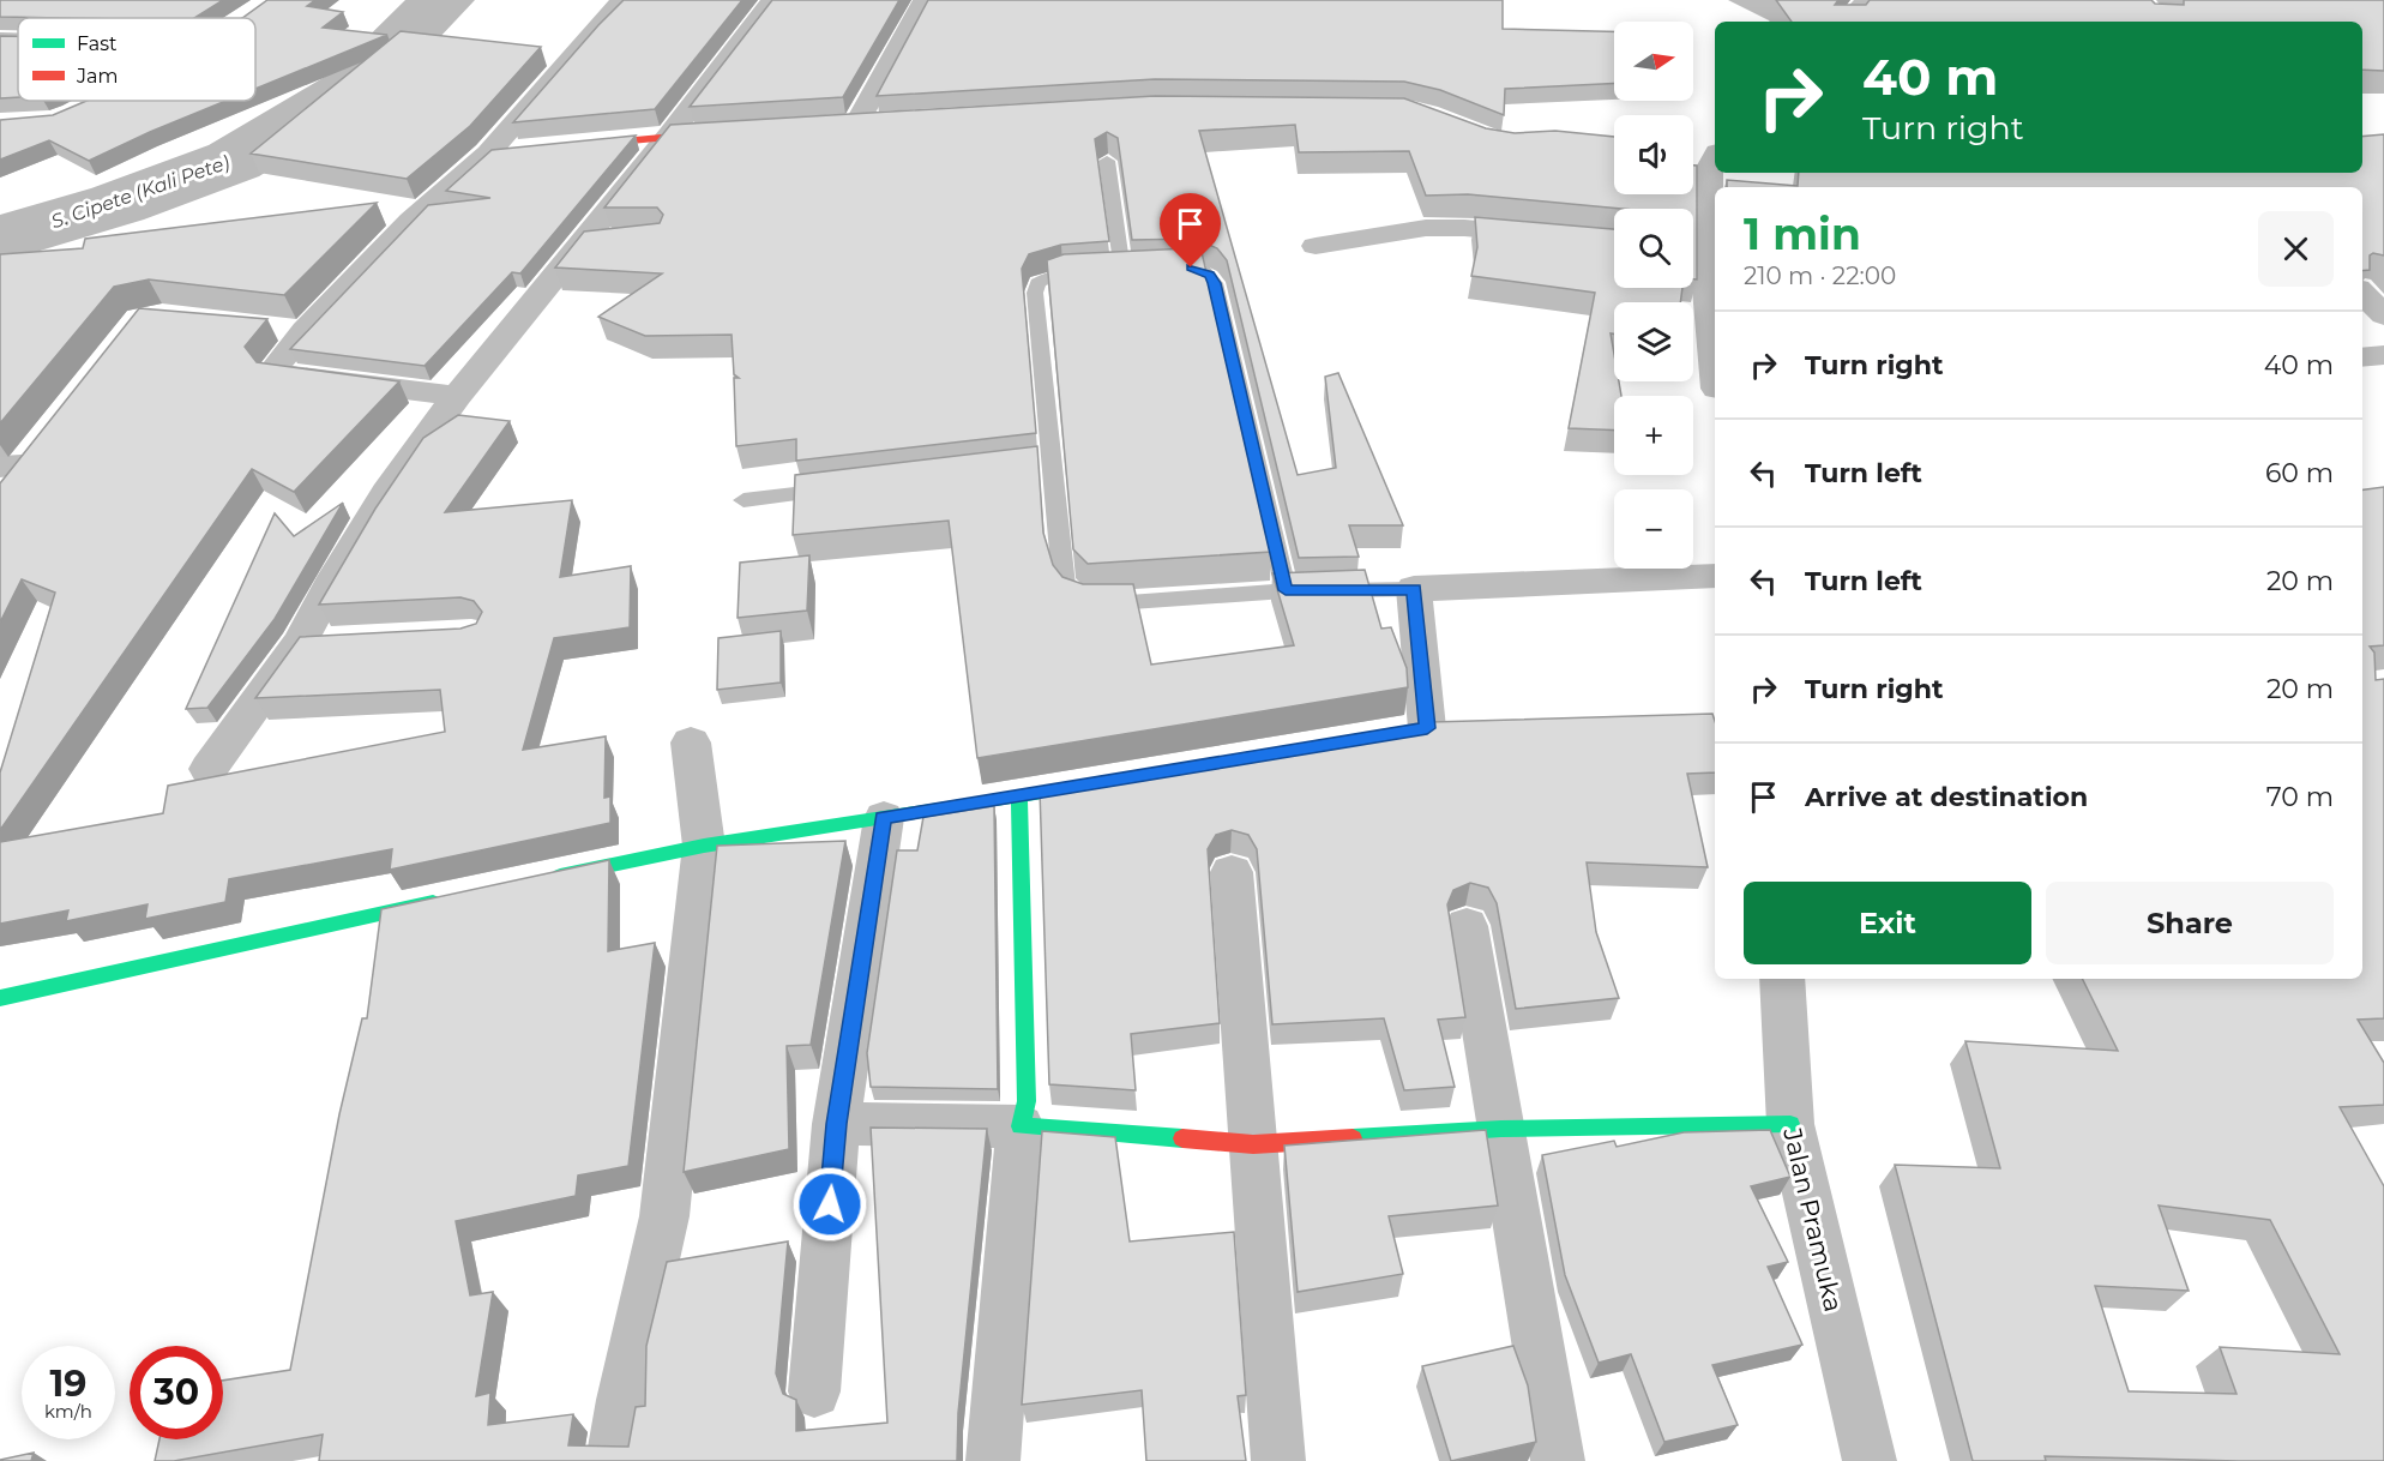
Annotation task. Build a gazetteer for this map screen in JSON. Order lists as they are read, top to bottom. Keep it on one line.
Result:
{"streets":{"street":["Jalan Pramuka"]},"water":["S. Cipete (Kali Pete)"],"legend":["Fast","Jam"],"north":"right","page":{"map_buttons":["+","−"],"turn":["40 m","Turn right"],"heading":["1 min","210 m · 22:00"],"list":[{"name":"Turn right","value":"40 m"},{"name":"Turn left","value":"60 m"},{"name":"Turn left","value":"20 m"},{"name":"Turn right","value":"20 m"},{"name":"Arrive at destination","value":"70 m"}],"buttons":["Exit","Share"],"speed":"19 km/h","limit":"30"}}
